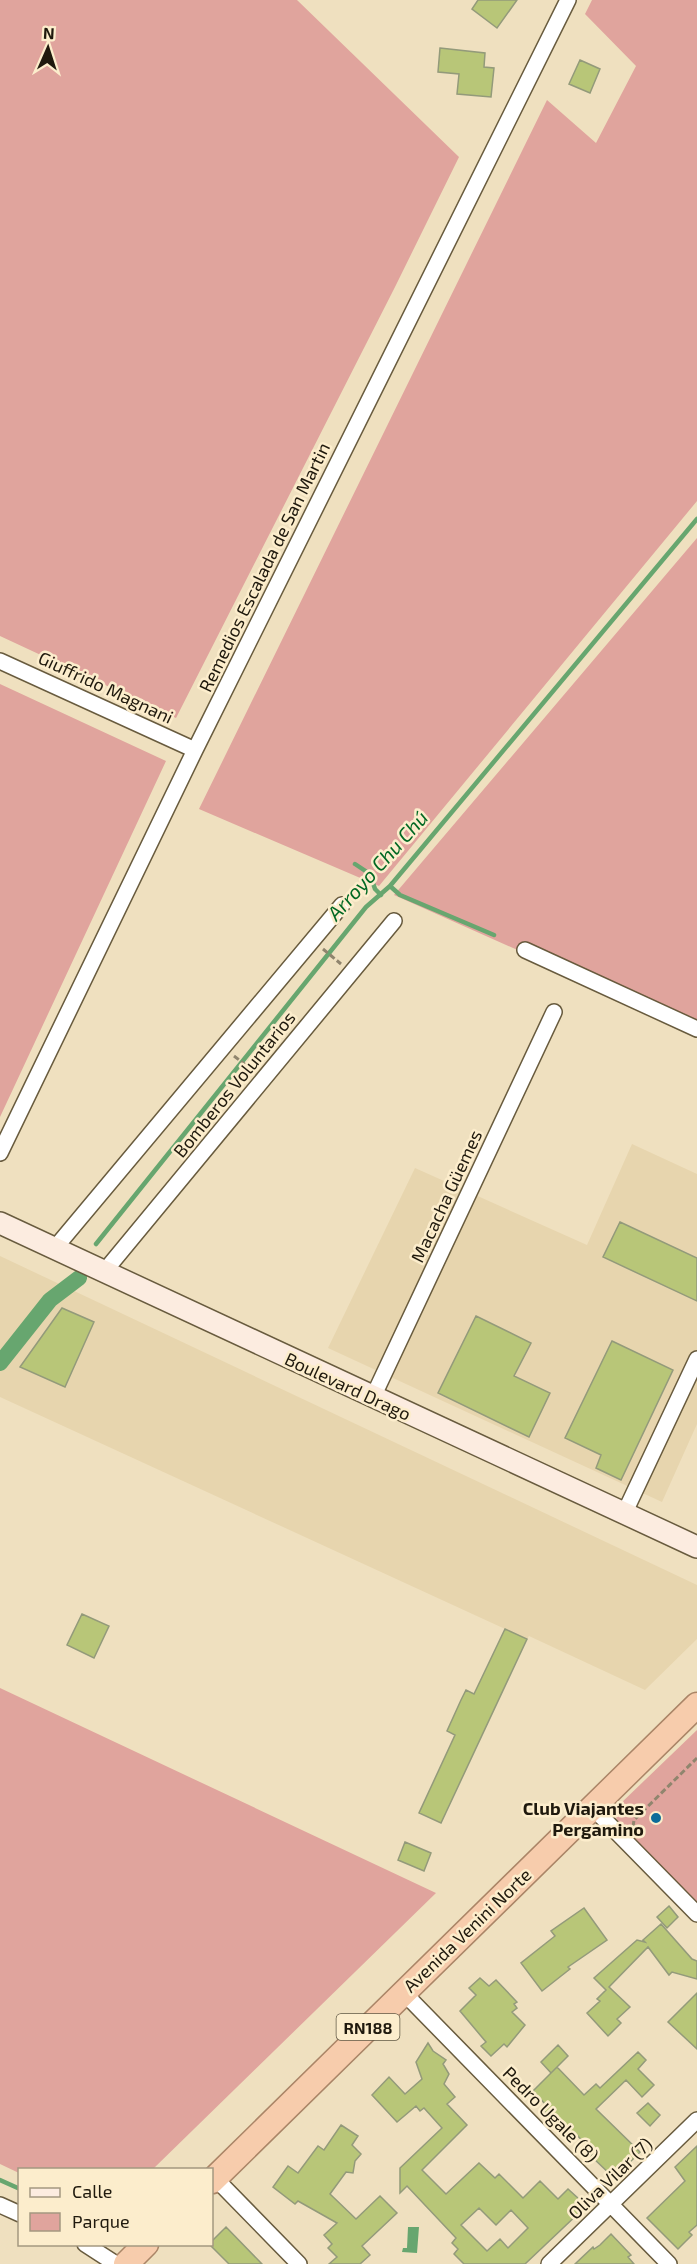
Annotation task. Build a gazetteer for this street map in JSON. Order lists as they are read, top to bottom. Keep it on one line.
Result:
{"streets":{"highway":["Avenida Venini Norte","RN188"],"main road":["Boulevard Drago"],"street":["Remedios Escalada de San Martin","Giuffrido Magnani","Bomberos Voluntarios","Macacha Güemes","Pedro Ugale (8)","Oliva Vilar (7)"]},"crossings":[["Remedios Escalada de San Martin","Giuffrido Magnani"],["Bomberos Voluntarios","Boulevard Drago"],["Macacha Güemes","Boulevard Drago"],["Avenida Venini Norte","Pedro Ugale (8)"],["Pedro Ugale (8)","Oliva Vilar (7)"]],"water":["Arroyo Chu Chú"],"places":["Club Viajantes Pergamino"],"legend":["Calle","Parque"],"north":"top"}
